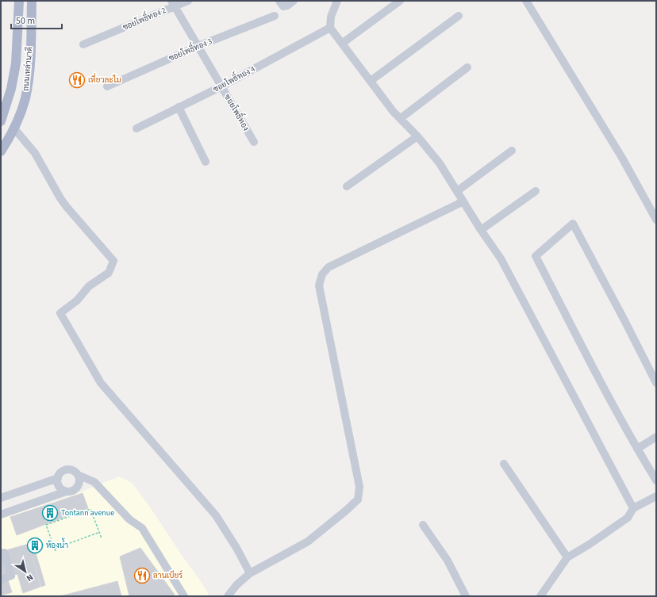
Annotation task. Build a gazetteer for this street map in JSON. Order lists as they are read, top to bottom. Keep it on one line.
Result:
{"streets":{"main road":["ถนนเหล่านาดี"],"street":["ซอยโพธิ์ทอง 2","ซอยโพธิ์ทอง 3","ซอยโพธิ์ทอง 4","ซอยโพธิ์ทอง"]},"crossings":[["ซอยโพธิ์ทอง 2","ซอยโพธิ์ทอง"],["ซอยโพธิ์ทอง 3","ซอยโพธิ์ทอง"],["ซอยโพธิ์ทอง 4","ซอยโพธิ์ทอง"]],"places":{"restaurant":["เที่ยวละไม","ลานเบียร์"],"building":["Tontann avenue","ห้องน้ำ"]},"scale_bar":"50 m","north":"bottom right"}
